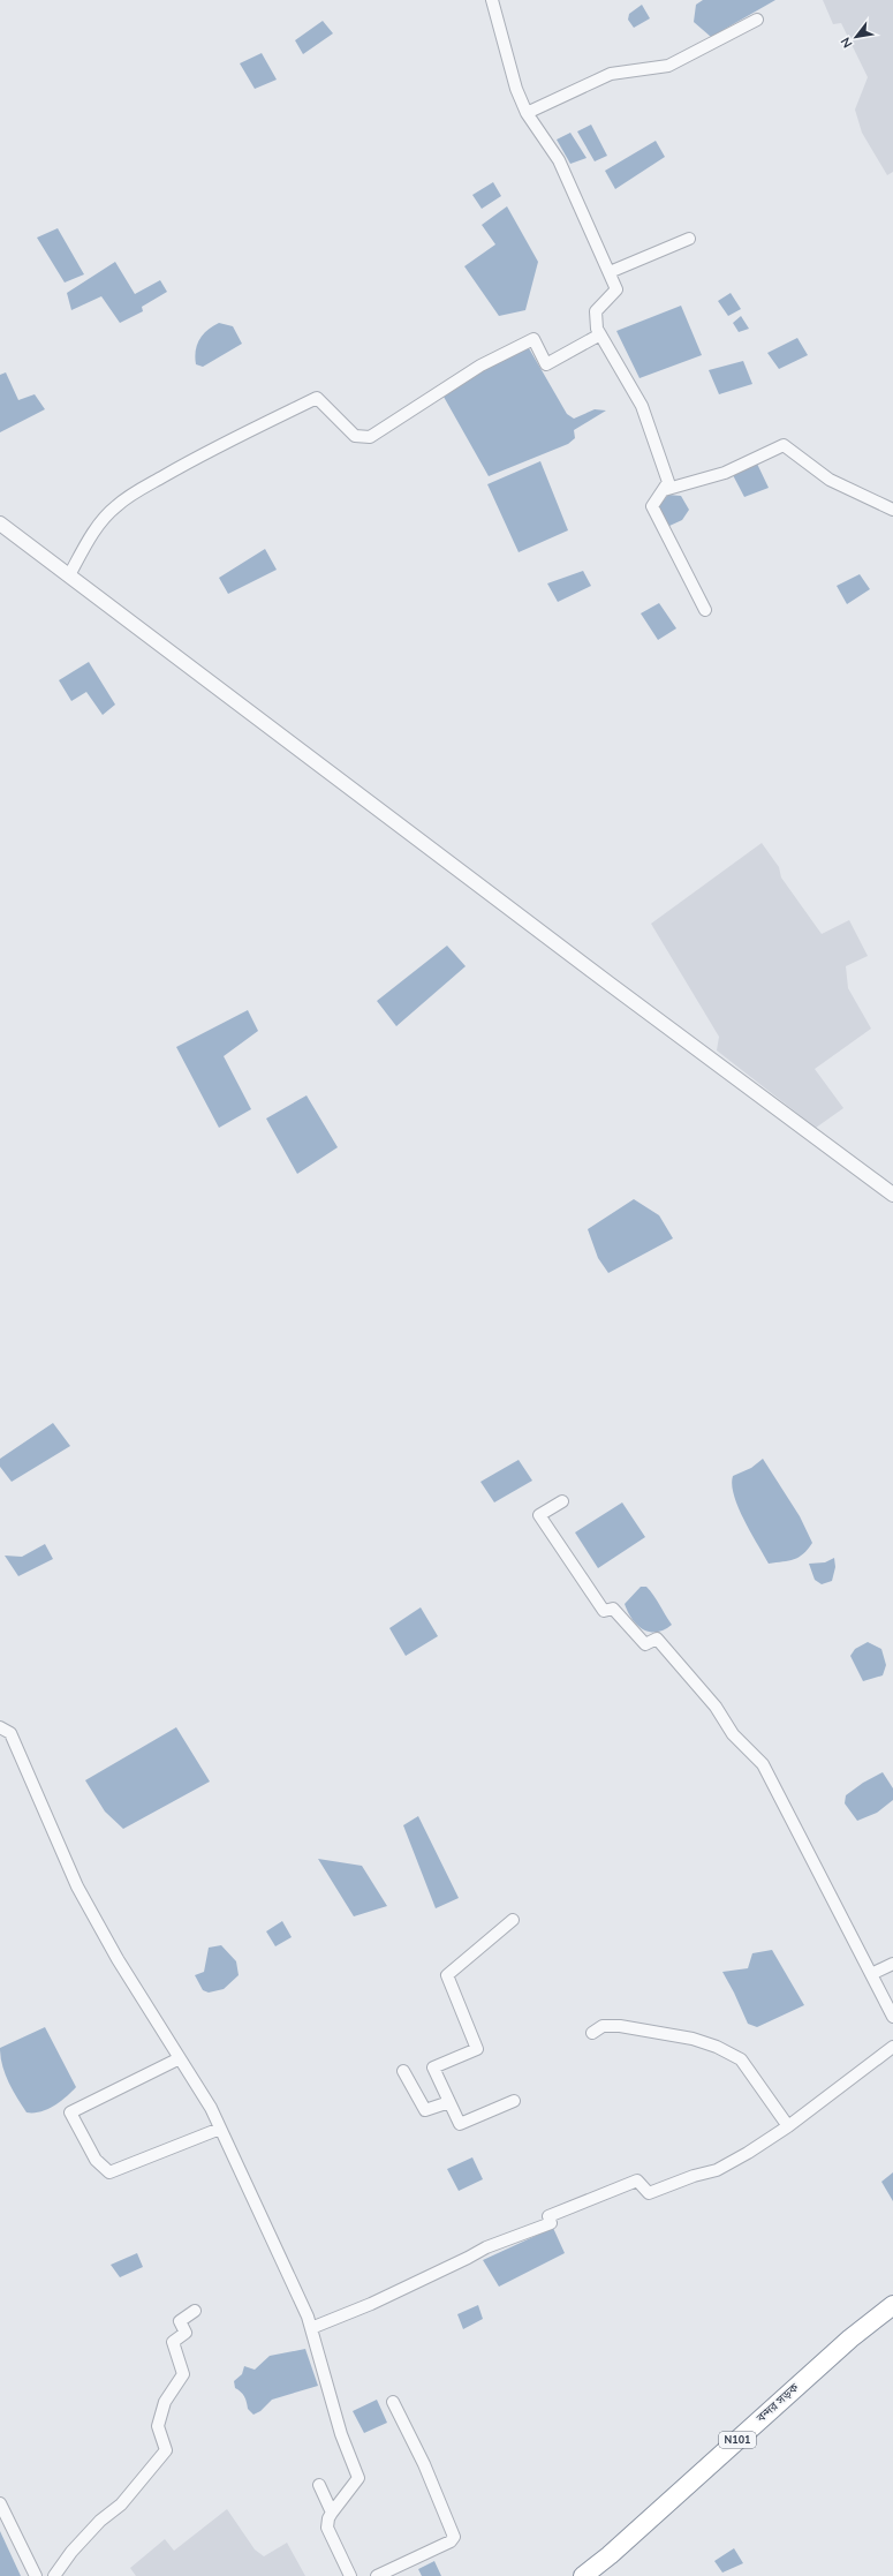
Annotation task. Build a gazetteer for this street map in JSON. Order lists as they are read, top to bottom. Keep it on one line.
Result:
{"streets":{"highway":["বন্দর সড়ক","N101"]},"north":"bottom left"}
